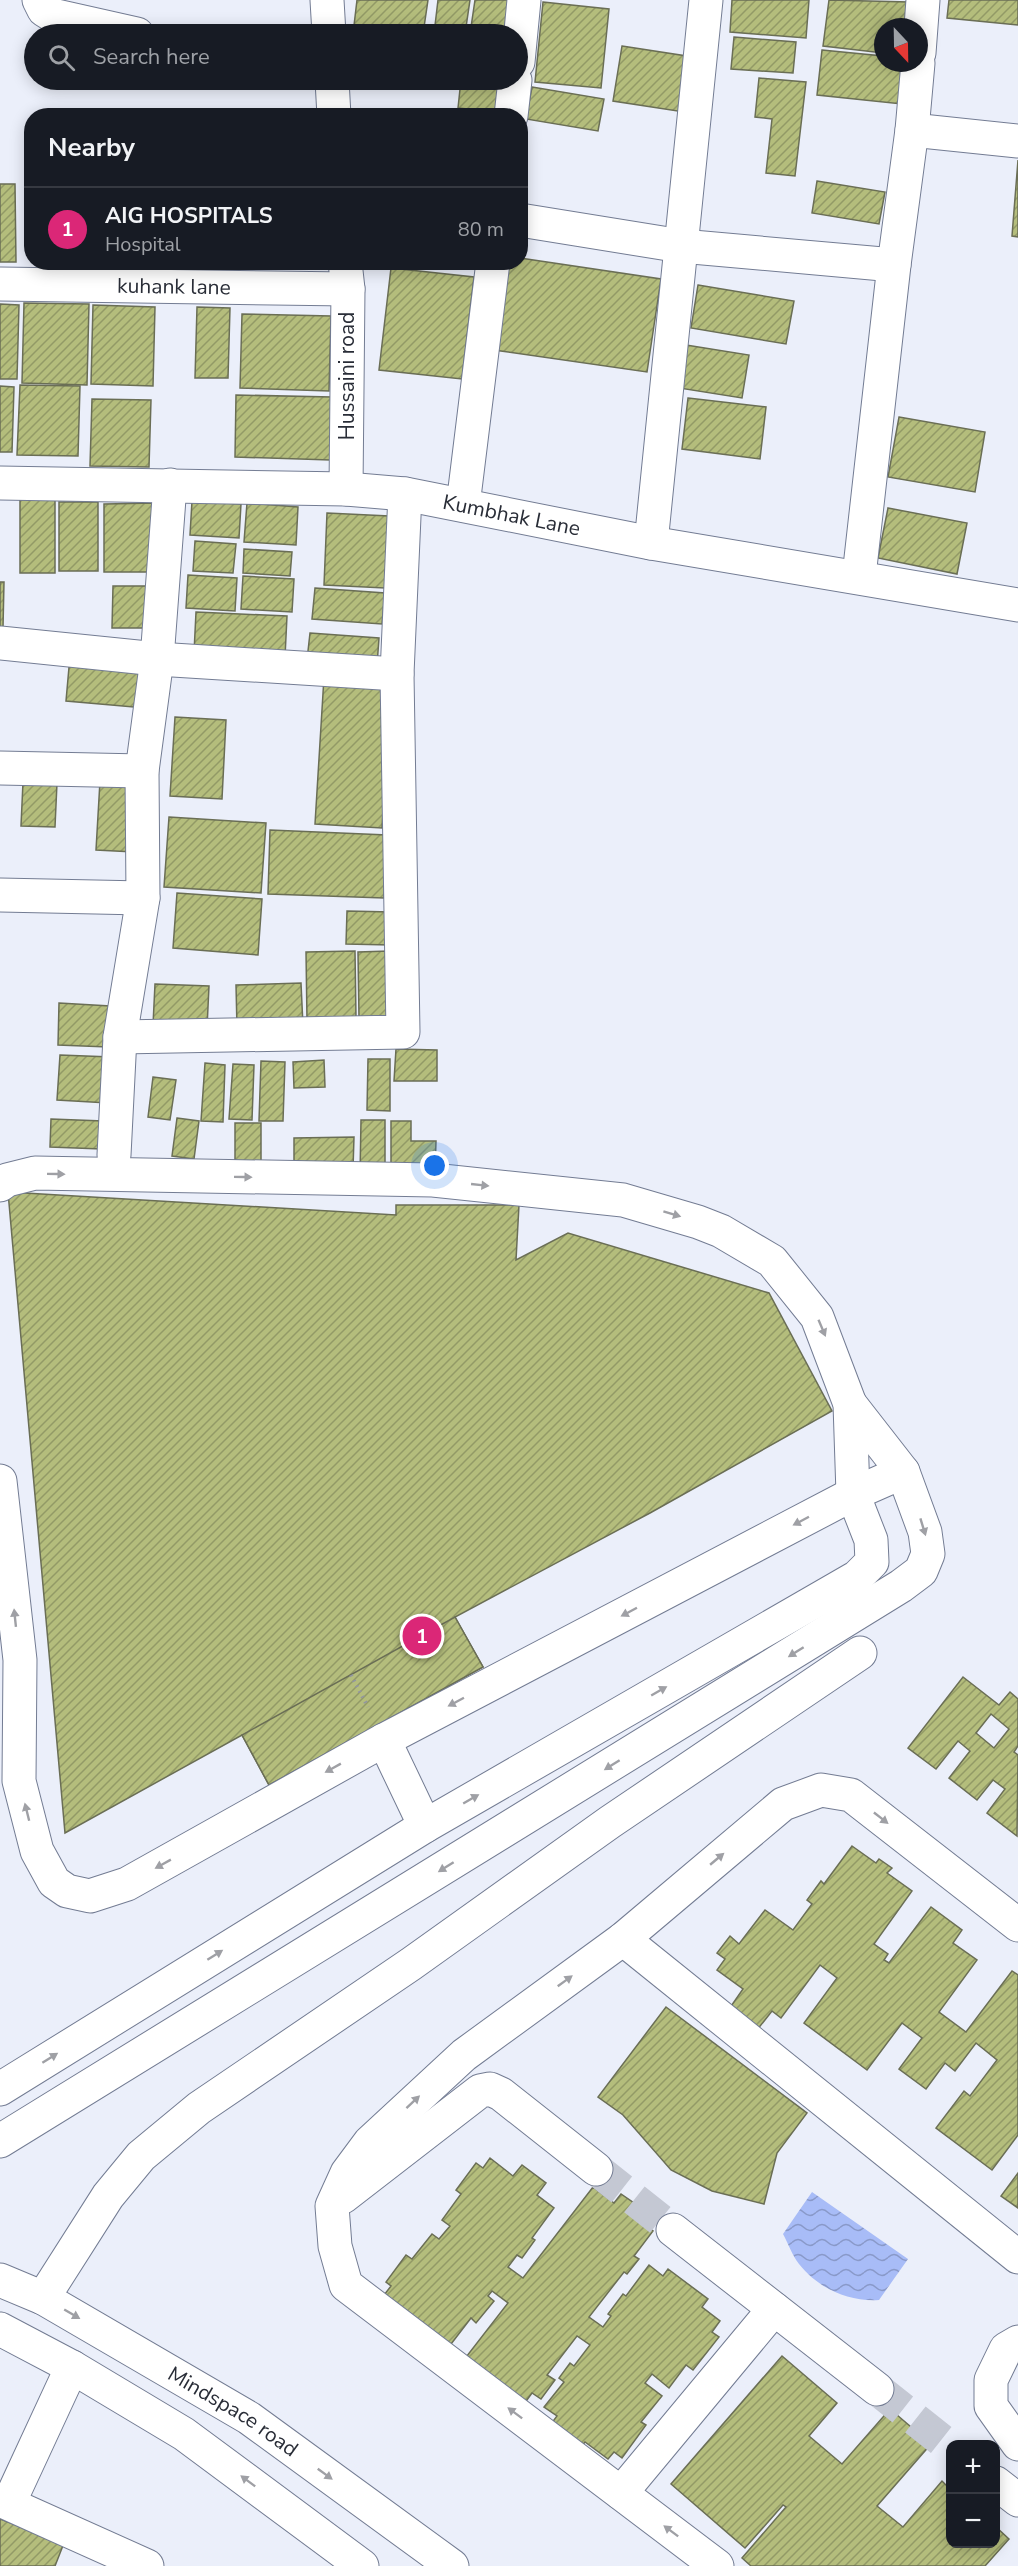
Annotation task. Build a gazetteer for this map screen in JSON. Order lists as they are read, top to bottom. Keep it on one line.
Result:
{"streets":{"street":["kuhank lane","Hussaini road","Kumbhak Lane","Mindspace road"]},"crossings":[["kuhank lane","Hussaini road"],["Hussaini road","Kumbhak Lane"]],"north":"bottom","page":{"search":"Search here","heading":"Nearby","list":[{"mark":"1","name":"AIG HOSPITALS","note":"Hospital","value":"80 m"}],"pins":"1","map_buttons":["+","−"]}}
